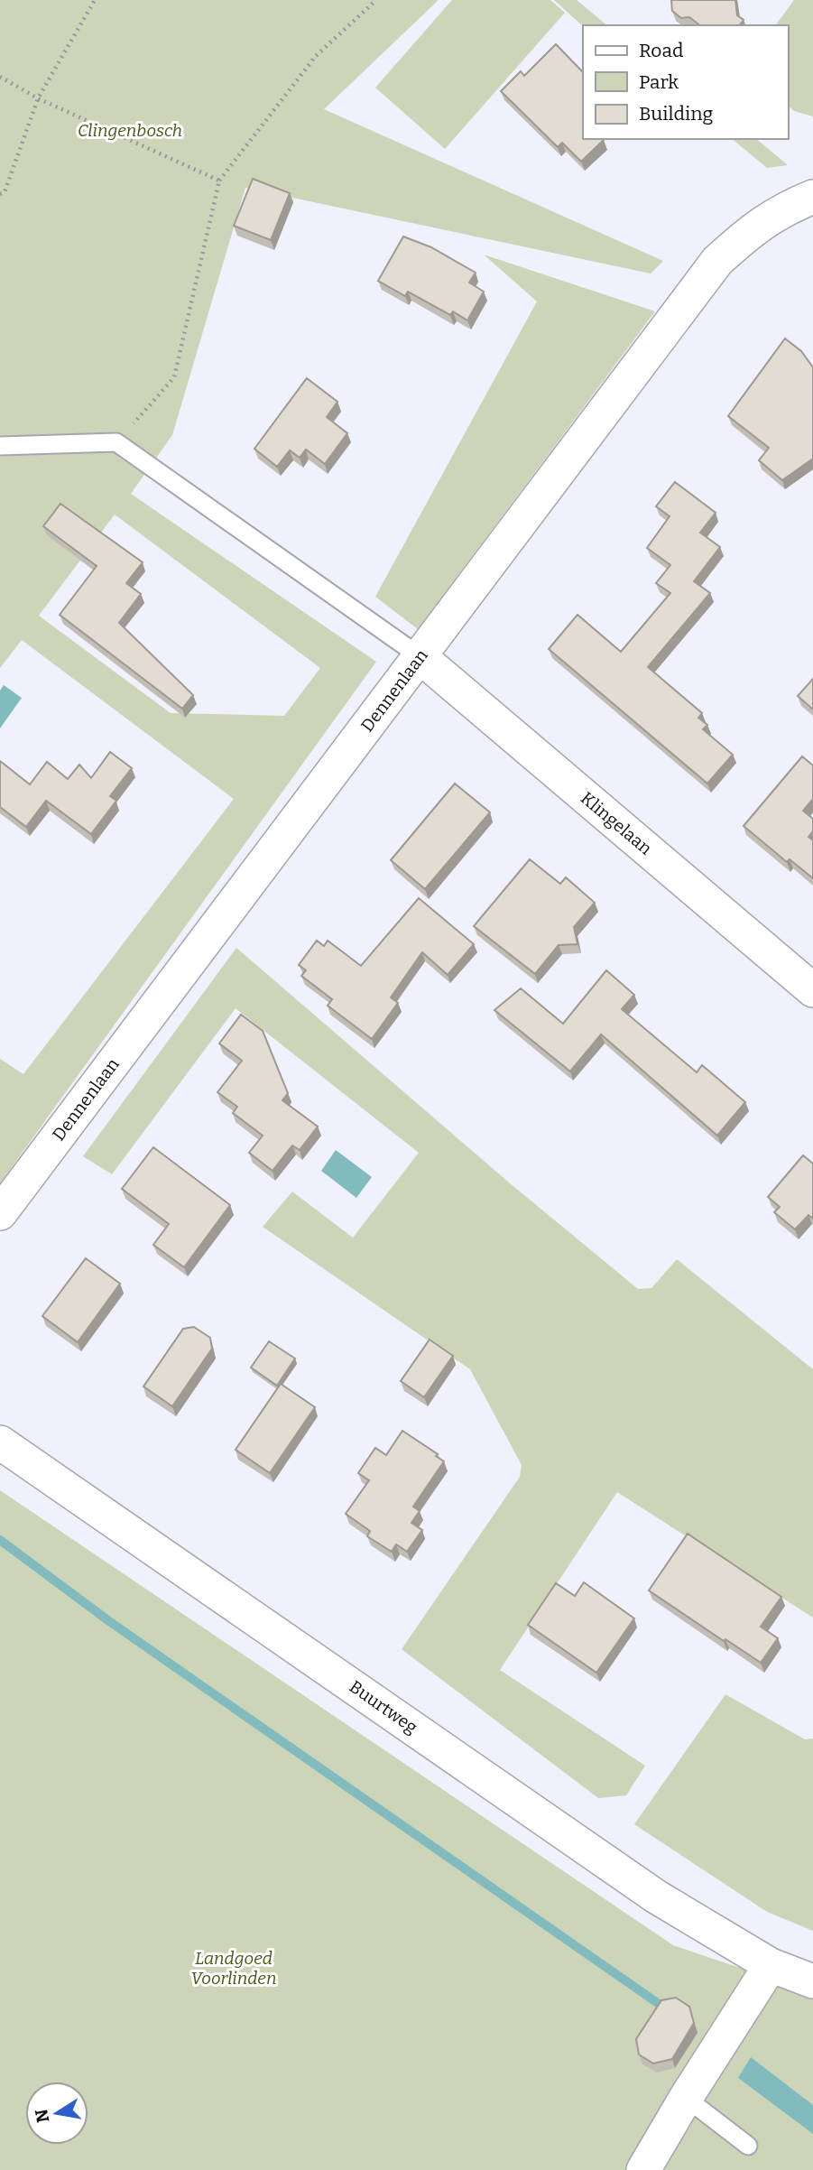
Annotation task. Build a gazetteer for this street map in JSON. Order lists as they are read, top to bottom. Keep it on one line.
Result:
{"streets":{"street":["Dennenlaan","Klingelaan","Buurtweg"]},"crossings":[["Dennenlaan","Klingelaan"]],"parks":["Clingenbosch","Landgoed Voorlinden"],"legend":["Road","Park","Building"],"north":"left"}
